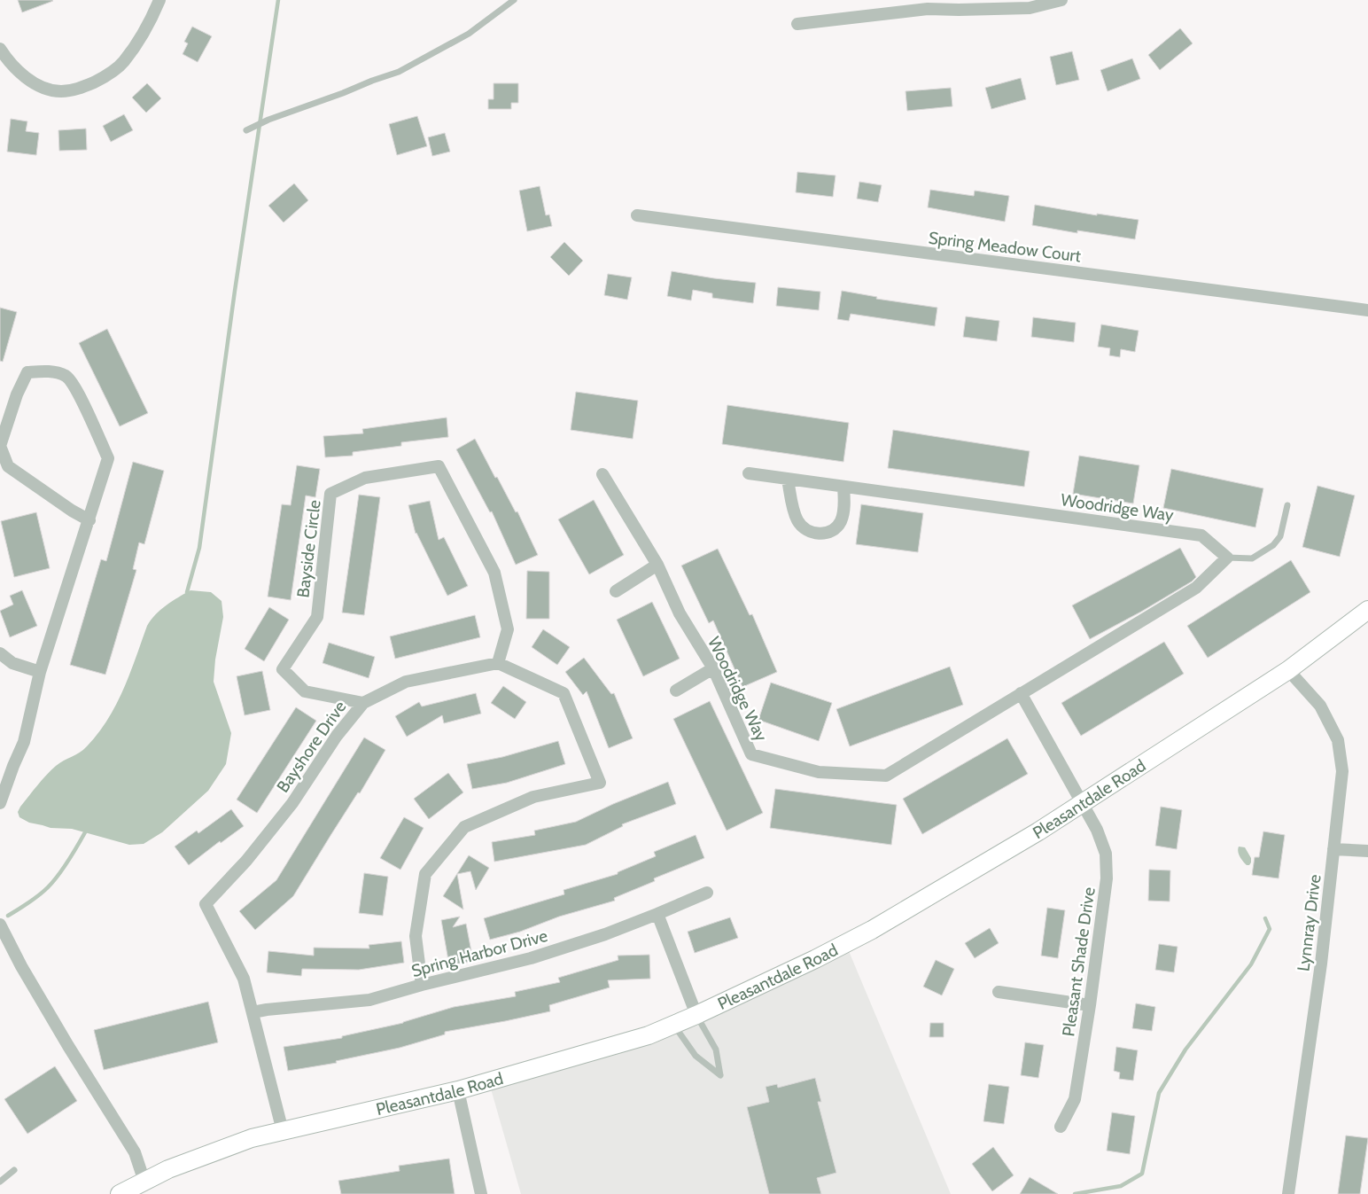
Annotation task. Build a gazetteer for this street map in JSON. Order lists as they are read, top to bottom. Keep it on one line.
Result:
{"streets":{"main road":["Pleasantdale Road"],"street":["Spring Meadow Court","Woodridge Way","Bayside Circle","Bayshore Drive","Lynnray Drive","Spring Harbor Drive","Pleasant Shade Drive"]},"crossings":[["Bayside Circle","Bayshore Drive"],["Bayshore Drive","Spring Harbor Drive"],["Pleasantdale Road","Lynnray Drive"],["Pleasantdale Road","Pleasant Shade Drive"]]}
